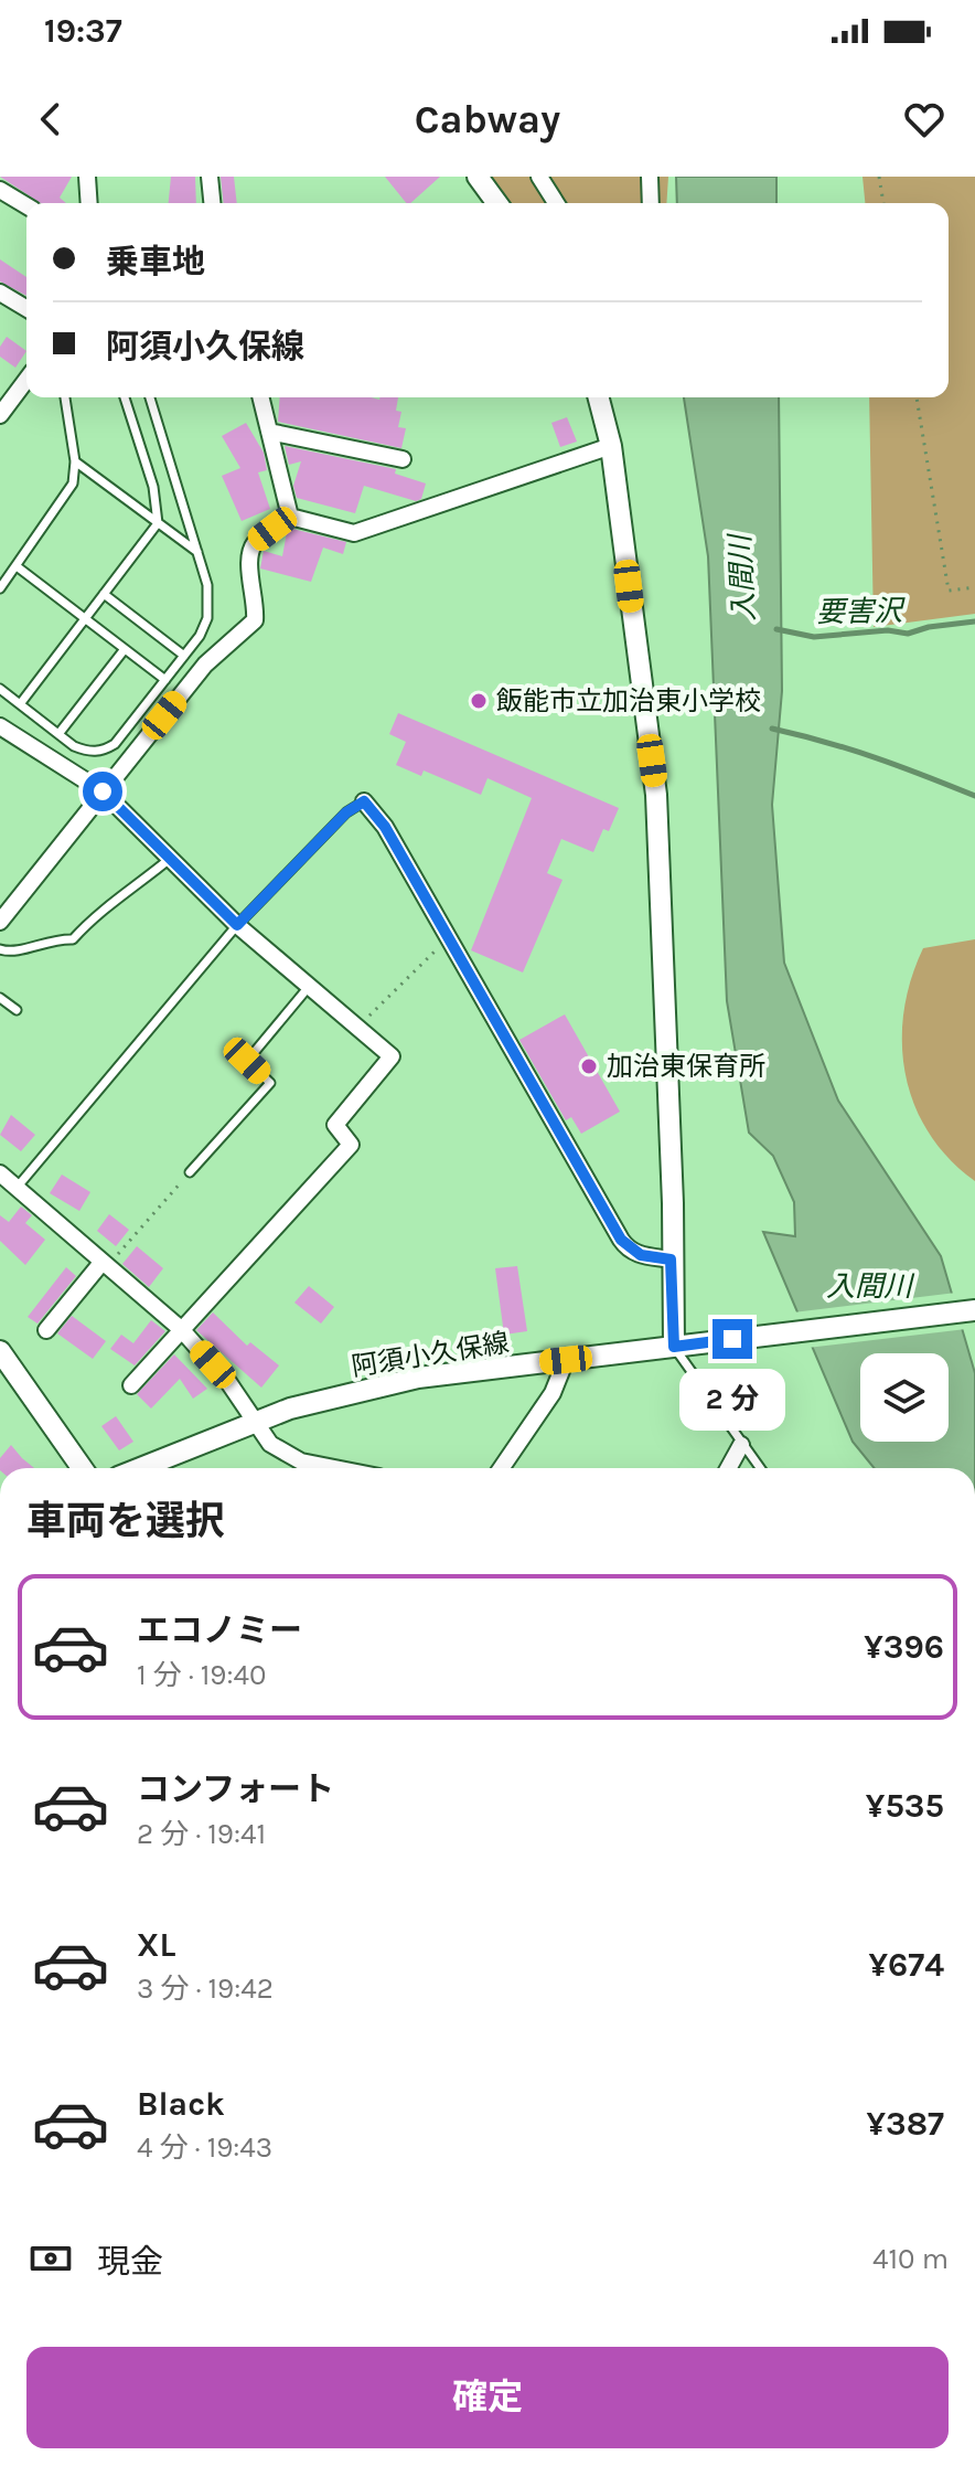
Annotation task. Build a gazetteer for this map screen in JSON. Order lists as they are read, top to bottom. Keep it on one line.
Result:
{"streets":{"street":["阿須小久保線"]},"water":["入間川","要害沢"],"places":["飯能市立加治東小学校","加治東保育所"],"page":{"status":"19:37","header":"Cabway","banner":["乗車地","阿須小久保線"],"bubble":"2 分","heading":"車両を選択","list":[{"name":"エコノミー","note":"1 分 · 19:40","value":"¥396"},{"name":"コンフォート","note":"2 分 · 19:41","value":"¥535"},{"name":"XL","note":"3 分 · 19:42","value":"¥674"},{"name":"Black","note":"4 分 · 19:43","value":"¥387"}],"pay":["現金","410 m"],"buttons":"確定"}}
